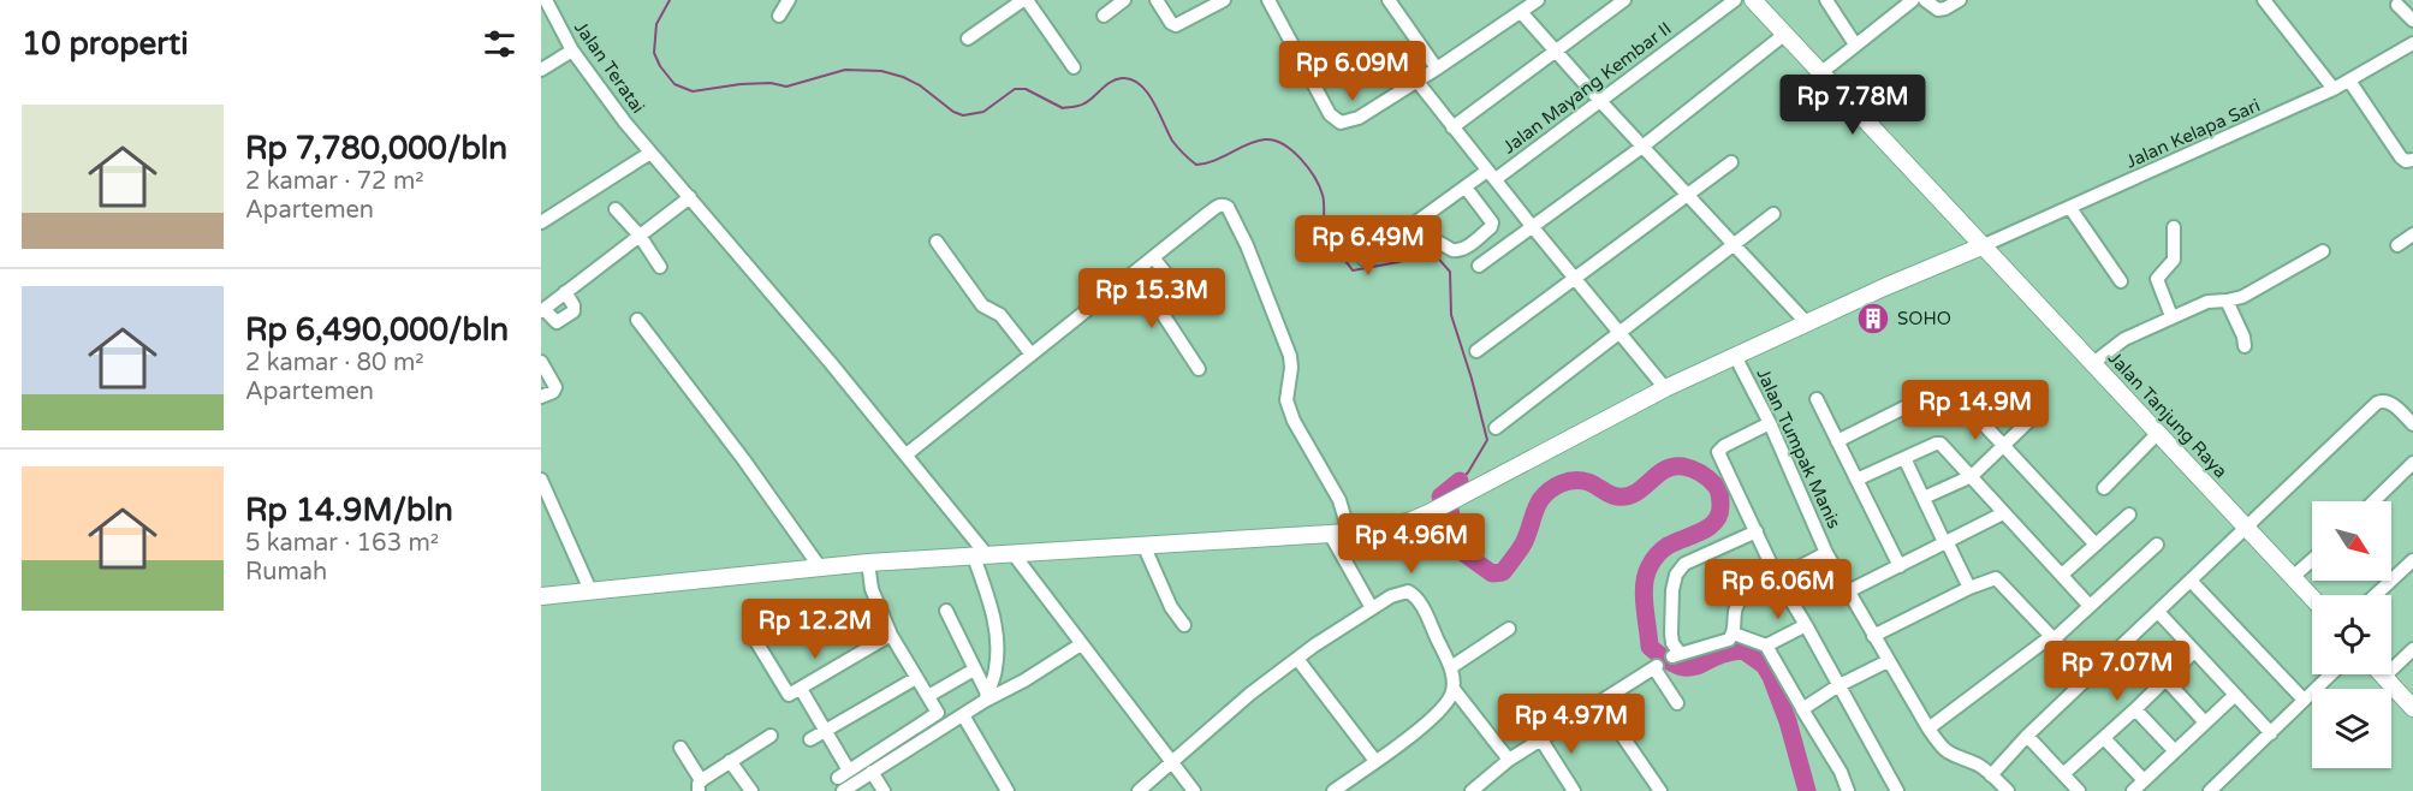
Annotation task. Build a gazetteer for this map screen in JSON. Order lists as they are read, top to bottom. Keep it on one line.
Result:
{"streets":{"main road":["Jalan Tanjung Raya"],"street":["Jalan Teratai","Jalan Mayang Kembar II","Jalan Kelapa Sari","Jalan Tumpak Manis"]},"crossings":[["Jalan Kelapa Sari","Jalan Tanjung Raya"]],"places":{"building":["SOHO"]},"north":"bottom right","page":{"heading":"10 properti","price":["Rp 6.09M","Rp 7.78M","Rp 6.49M","Rp 15.3M","Rp 14.9M","Rp 4.96M","Rp 6.06M","Rp 12.2M","Rp 7.07M","Rp 4.97M"],"list":[{"name":"Rp 7,780,000/bln","note":"2 kamar · 72 m² · Apartemen"},{"name":"Rp 6,490,000/bln","note":"2 kamar · 80 m² · Apartemen"},{"name":"Rp 14.9M/bln","note":"5 kamar · 163 m² · Rumah"}]}}
